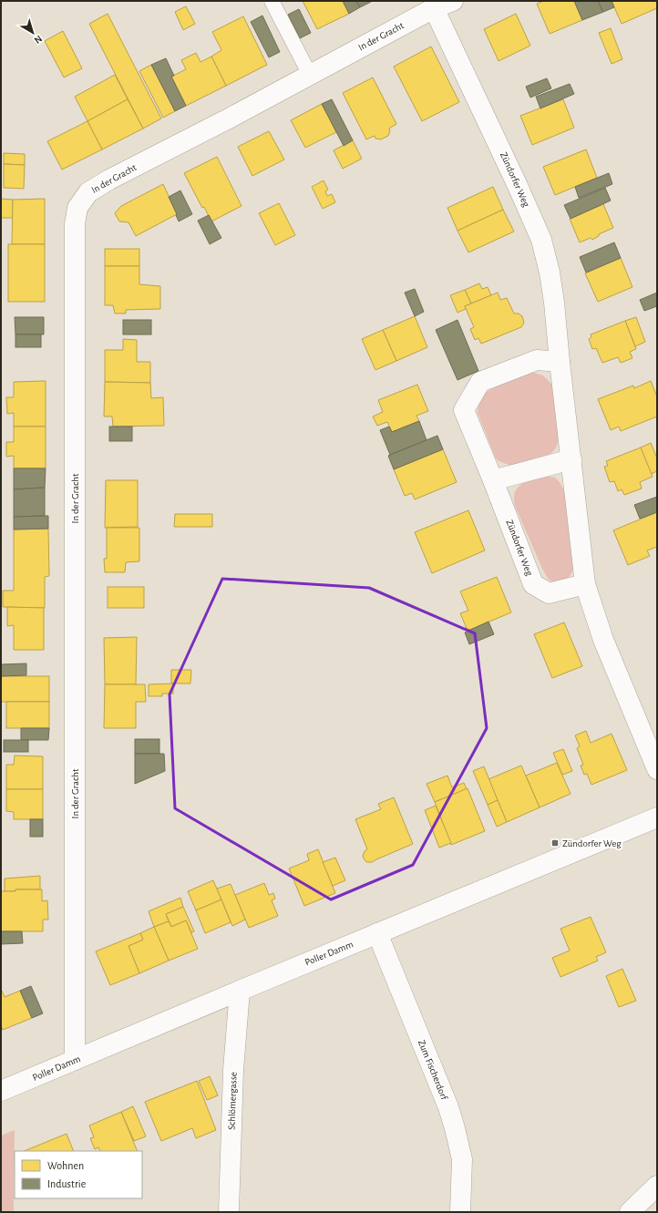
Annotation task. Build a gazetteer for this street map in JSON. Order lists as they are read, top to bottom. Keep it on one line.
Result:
{"streets":{"street":["In der Gracht","Zündorfer Weg","Poller Damm","Zum Fischerdorf","Schlömergasse"]},"crossings":[["In der Gracht","Zündorfer Weg"],["In der Gracht","Poller Damm"],["Poller Damm","Zum Fischerdorf"],["Poller Damm","Schlömergasse"]],"places":{"transit":["Zündorfer Weg"]},"legend":["Wohnen","Industrie"],"north":"bottom right"}
